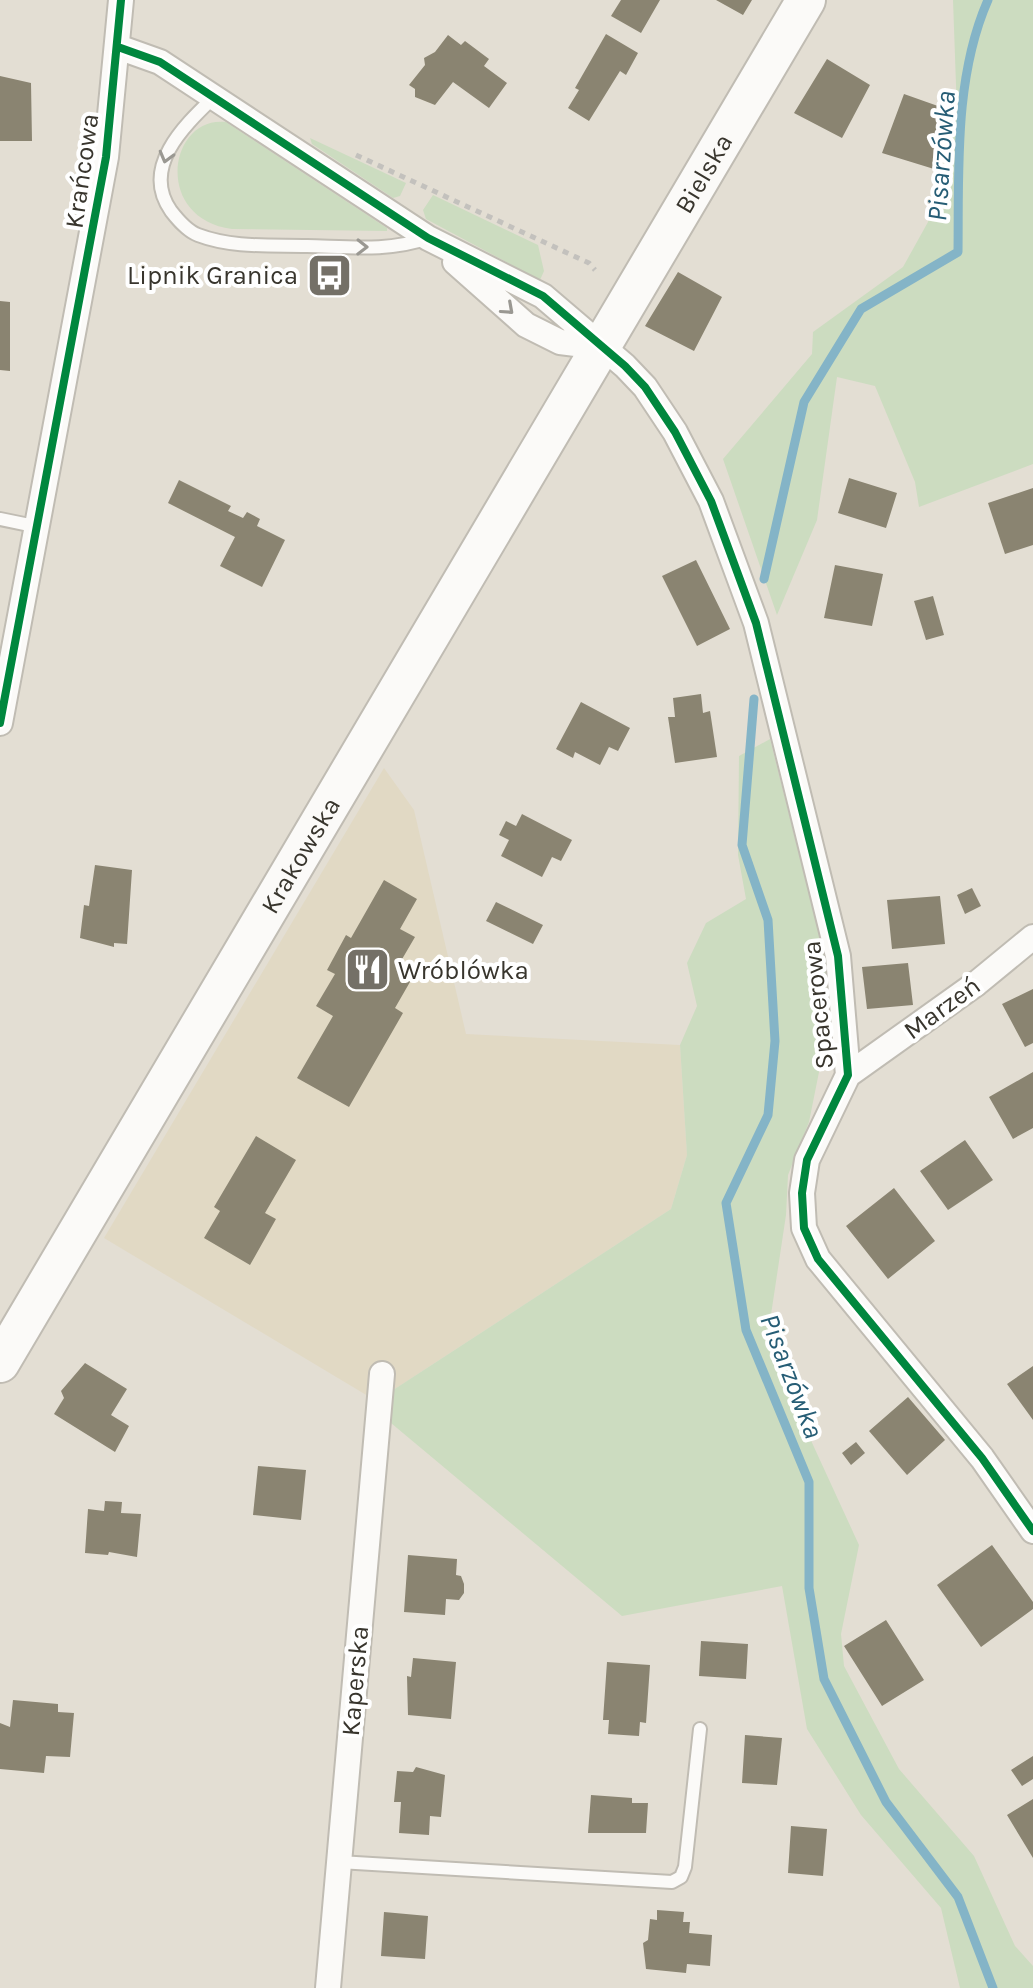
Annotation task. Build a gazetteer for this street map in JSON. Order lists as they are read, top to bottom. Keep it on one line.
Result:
{"streets":{"main road":["Bielska","Krakowska"],"street":["Krańcowa","Spacerowa","Marzeń","Kaperska"]},"crossings":[["Bielska","Krakowska"],["Bielska","Spacerowa"],["Krakowska","Spacerowa"],["Spacerowa","Marzeń"]],"water":["Pisarzówka"],"places":{"bus stop":["Lipnik Granica"],"restaurant":["Wróblówka"]}}
